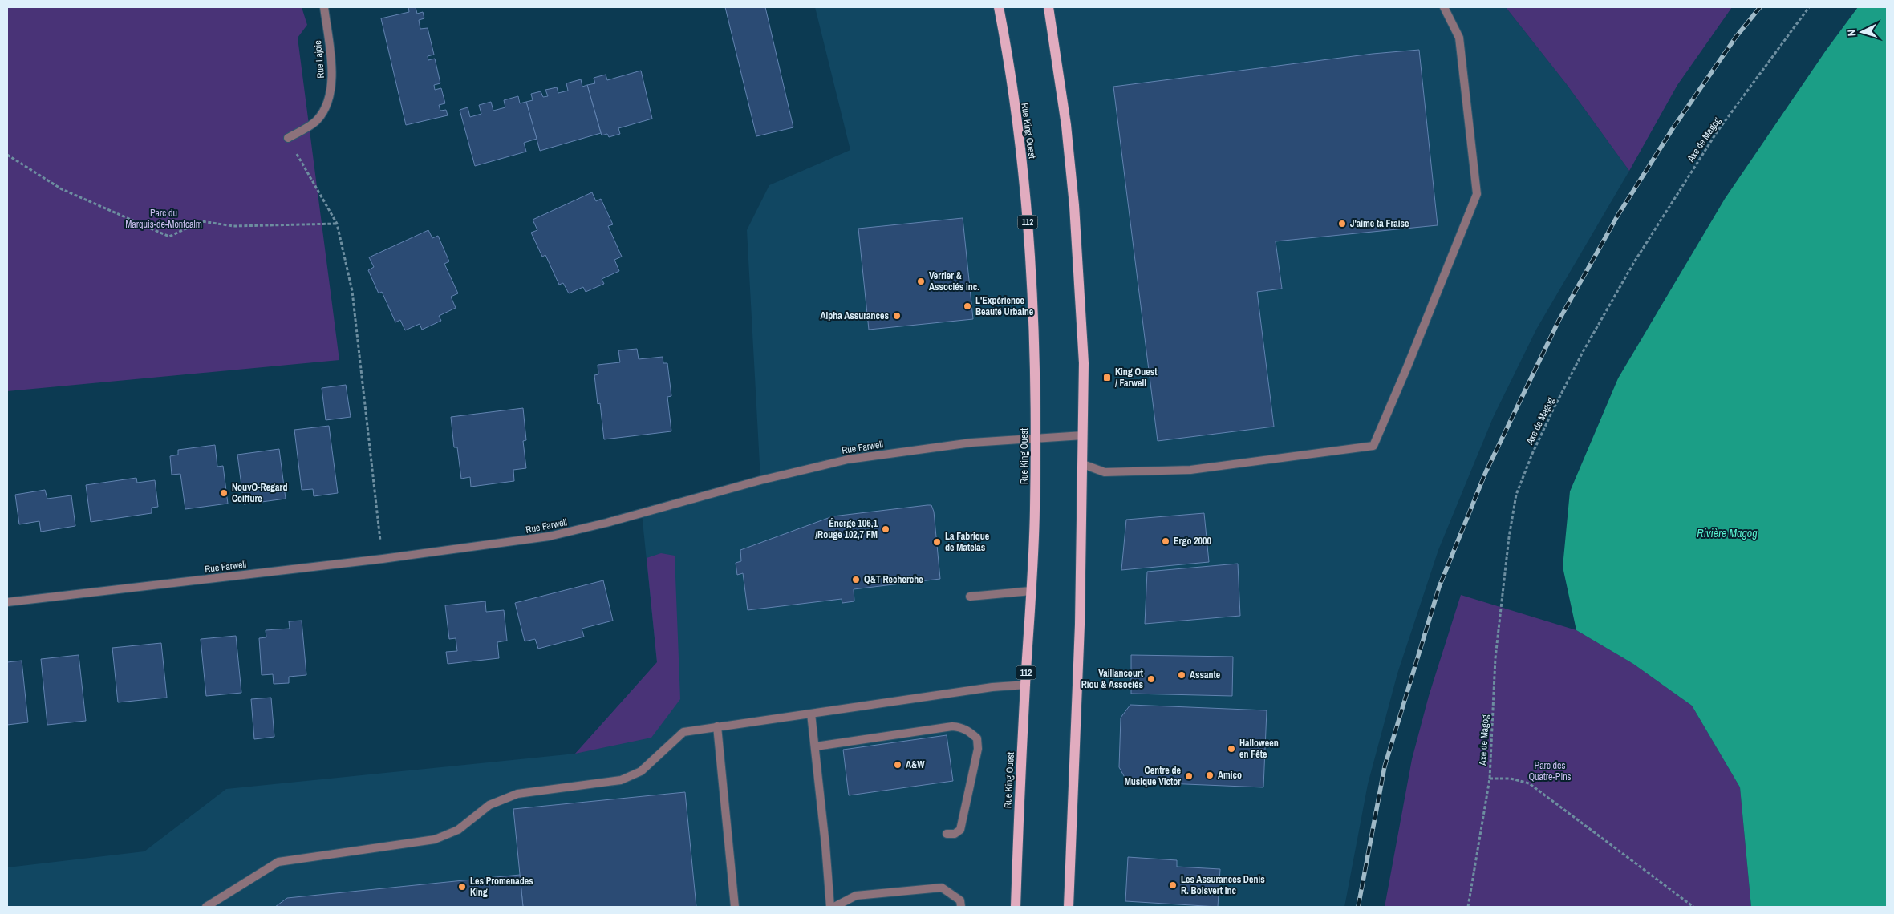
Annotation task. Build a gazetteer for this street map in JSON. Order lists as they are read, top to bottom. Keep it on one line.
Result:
{"streets":{"main road":["Rue King Ouest","112"],"street":["Rue Lajoie","Rue Farwell"],"path":["Axe de Magog"]},"crossings":[["Rue King Ouest","Rue Farwell"]],"water":["Rivière Magog"],"parks":["Parc du Marquis-de-Montcalm","Parc des Quatre-Pins"],"places":{"other":["J'aime ta Fraise","Verrier & Associés inc.","L'Expérience Beauté Urbaine","Alpha Assurances","NouvO-Regard Coiffure","Énerge 106,1 /Rouge 102,7 FM","Ergo 2000","La Fabrique de Matelas","Q&T Recherche","Assante","Vaillancourt Riou & Associés","Halloween en Fête","A&W","Amico","Centre de Musique Victor","Les Assurances Denis R. Boisvert Inc","Les Promenades King"],"transit":["King Ouest / Farwell"]},"north":"left"}
